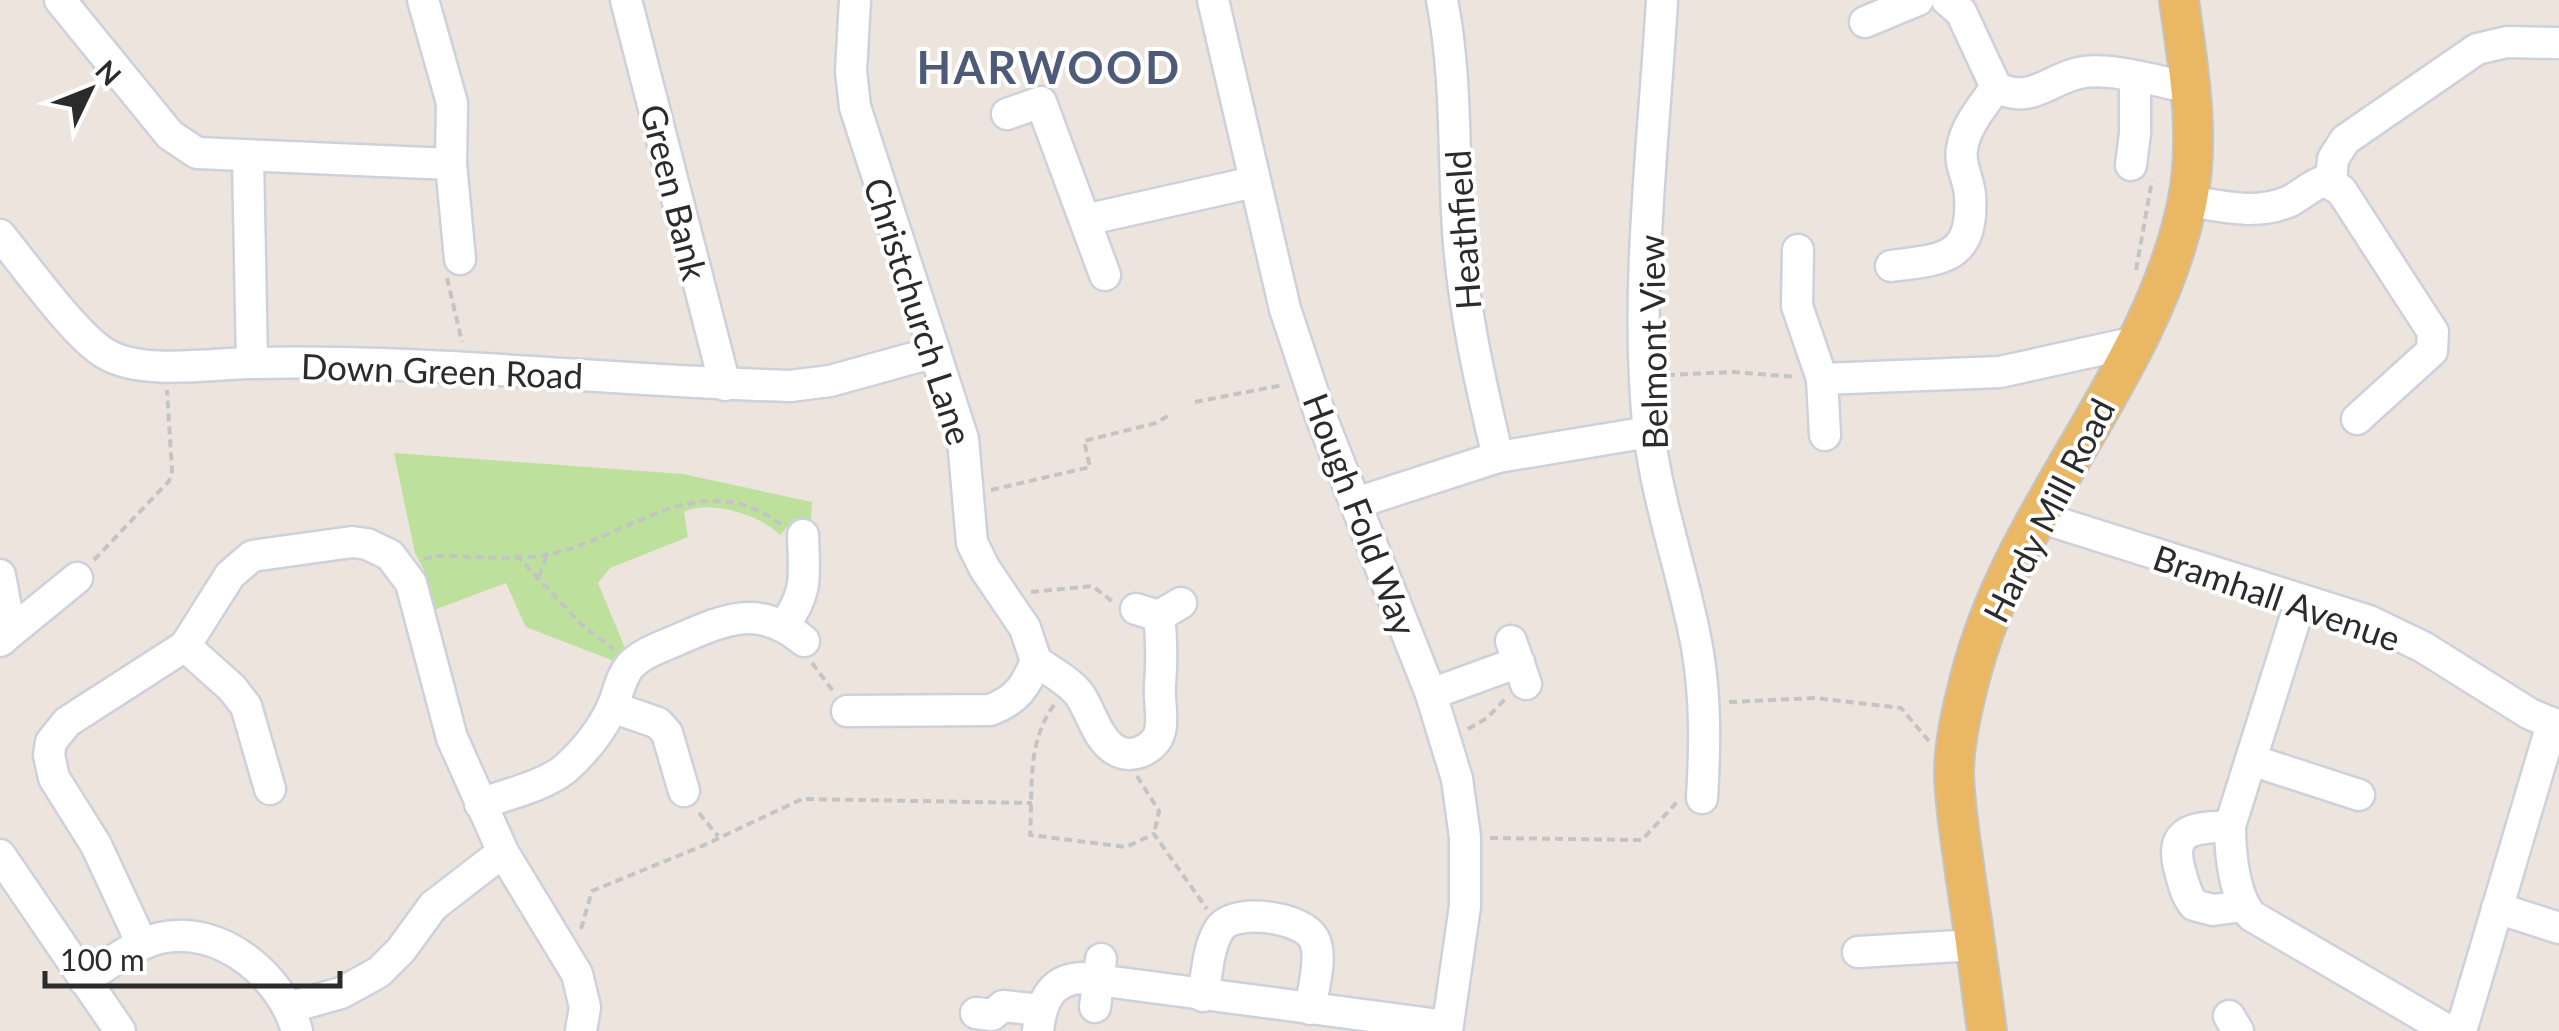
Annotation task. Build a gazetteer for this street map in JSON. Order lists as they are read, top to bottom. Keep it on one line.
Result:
{"streets":{"main road":["Hardy Mill Road"],"street":["Green Bank","Heathfield","Christchurch Lane","Belmont View","Down Green Road","Hough Fold Way","Bramhall Avenue"]},"crossings":[["Green Bank","Down Green Road"],["Christchurch Lane","Down Green Road"],["Hardy Mill Road","Bramhall Avenue"]],"districts":["HARWOOD"],"scale_bar":"100 m","north":"top right"}
